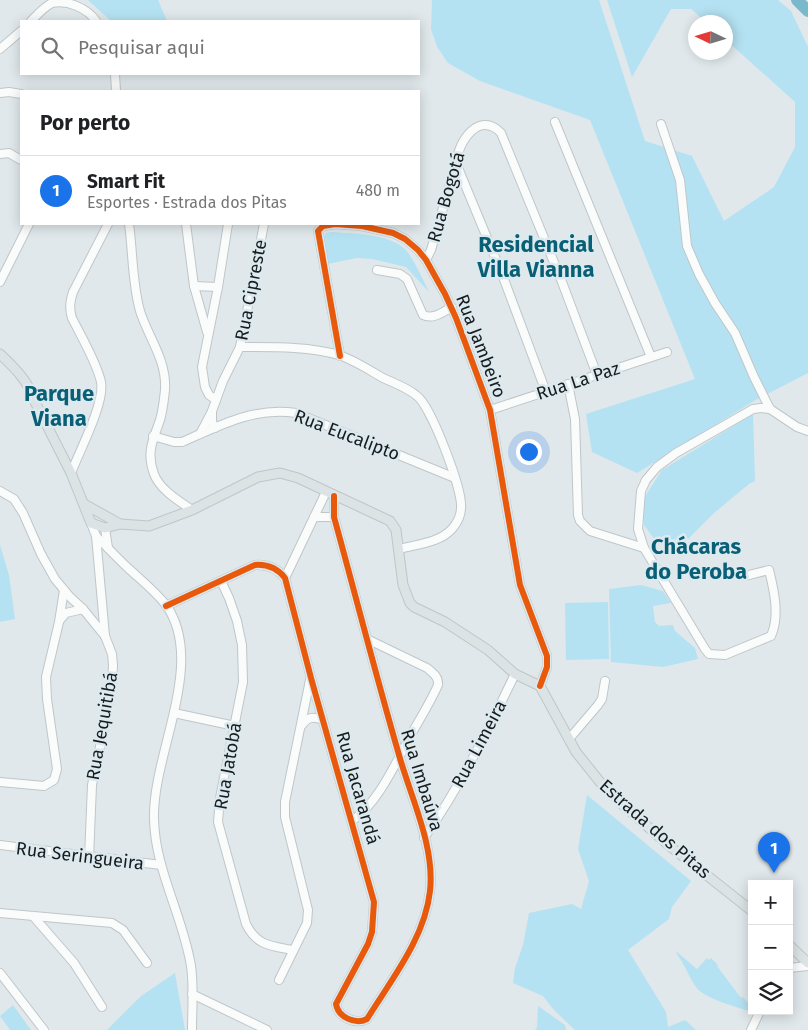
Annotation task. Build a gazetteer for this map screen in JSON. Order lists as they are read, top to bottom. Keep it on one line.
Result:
{"streets":{"main road":["Estrada dos Pitas"],"street":["Rua Bogotá","Rua Cipreste","Rua Jambeiro","Rua La Paz","Rua Eucalipto","Rua Jequitibá","Rua Limeira","Rua Jatobá","Rua Imbaúva","Rua Jacarandá","Rua Seringueira"]},"crossings":[["Rua Bogotá","Rua Jambeiro"],["Rua Bogotá","Rua La Paz"],["Rua Cipreste","Rua Eucalipto"],["Rua Jambeiro","Rua La Paz"],["Rua Jambeiro","Estrada dos Pitas"],["Rua Jequitibá","Rua Seringueira"],["Rua Limeira","Rua Imbaúva"],["Rua Imbaúva","Rua Jacarandá"]],"districts":["Residencial Villa Vianna","Parque Viana","Chácaras do Peroba"],"north":"left","page":{"search":"Pesquisar aqui","heading":"Por perto","list":[{"mark":"1","name":"Smart Fit","note":"Esportes · Estrada dos Pitas","value":"480 m"}],"pins":"1","map_buttons":["+","−"]}}
